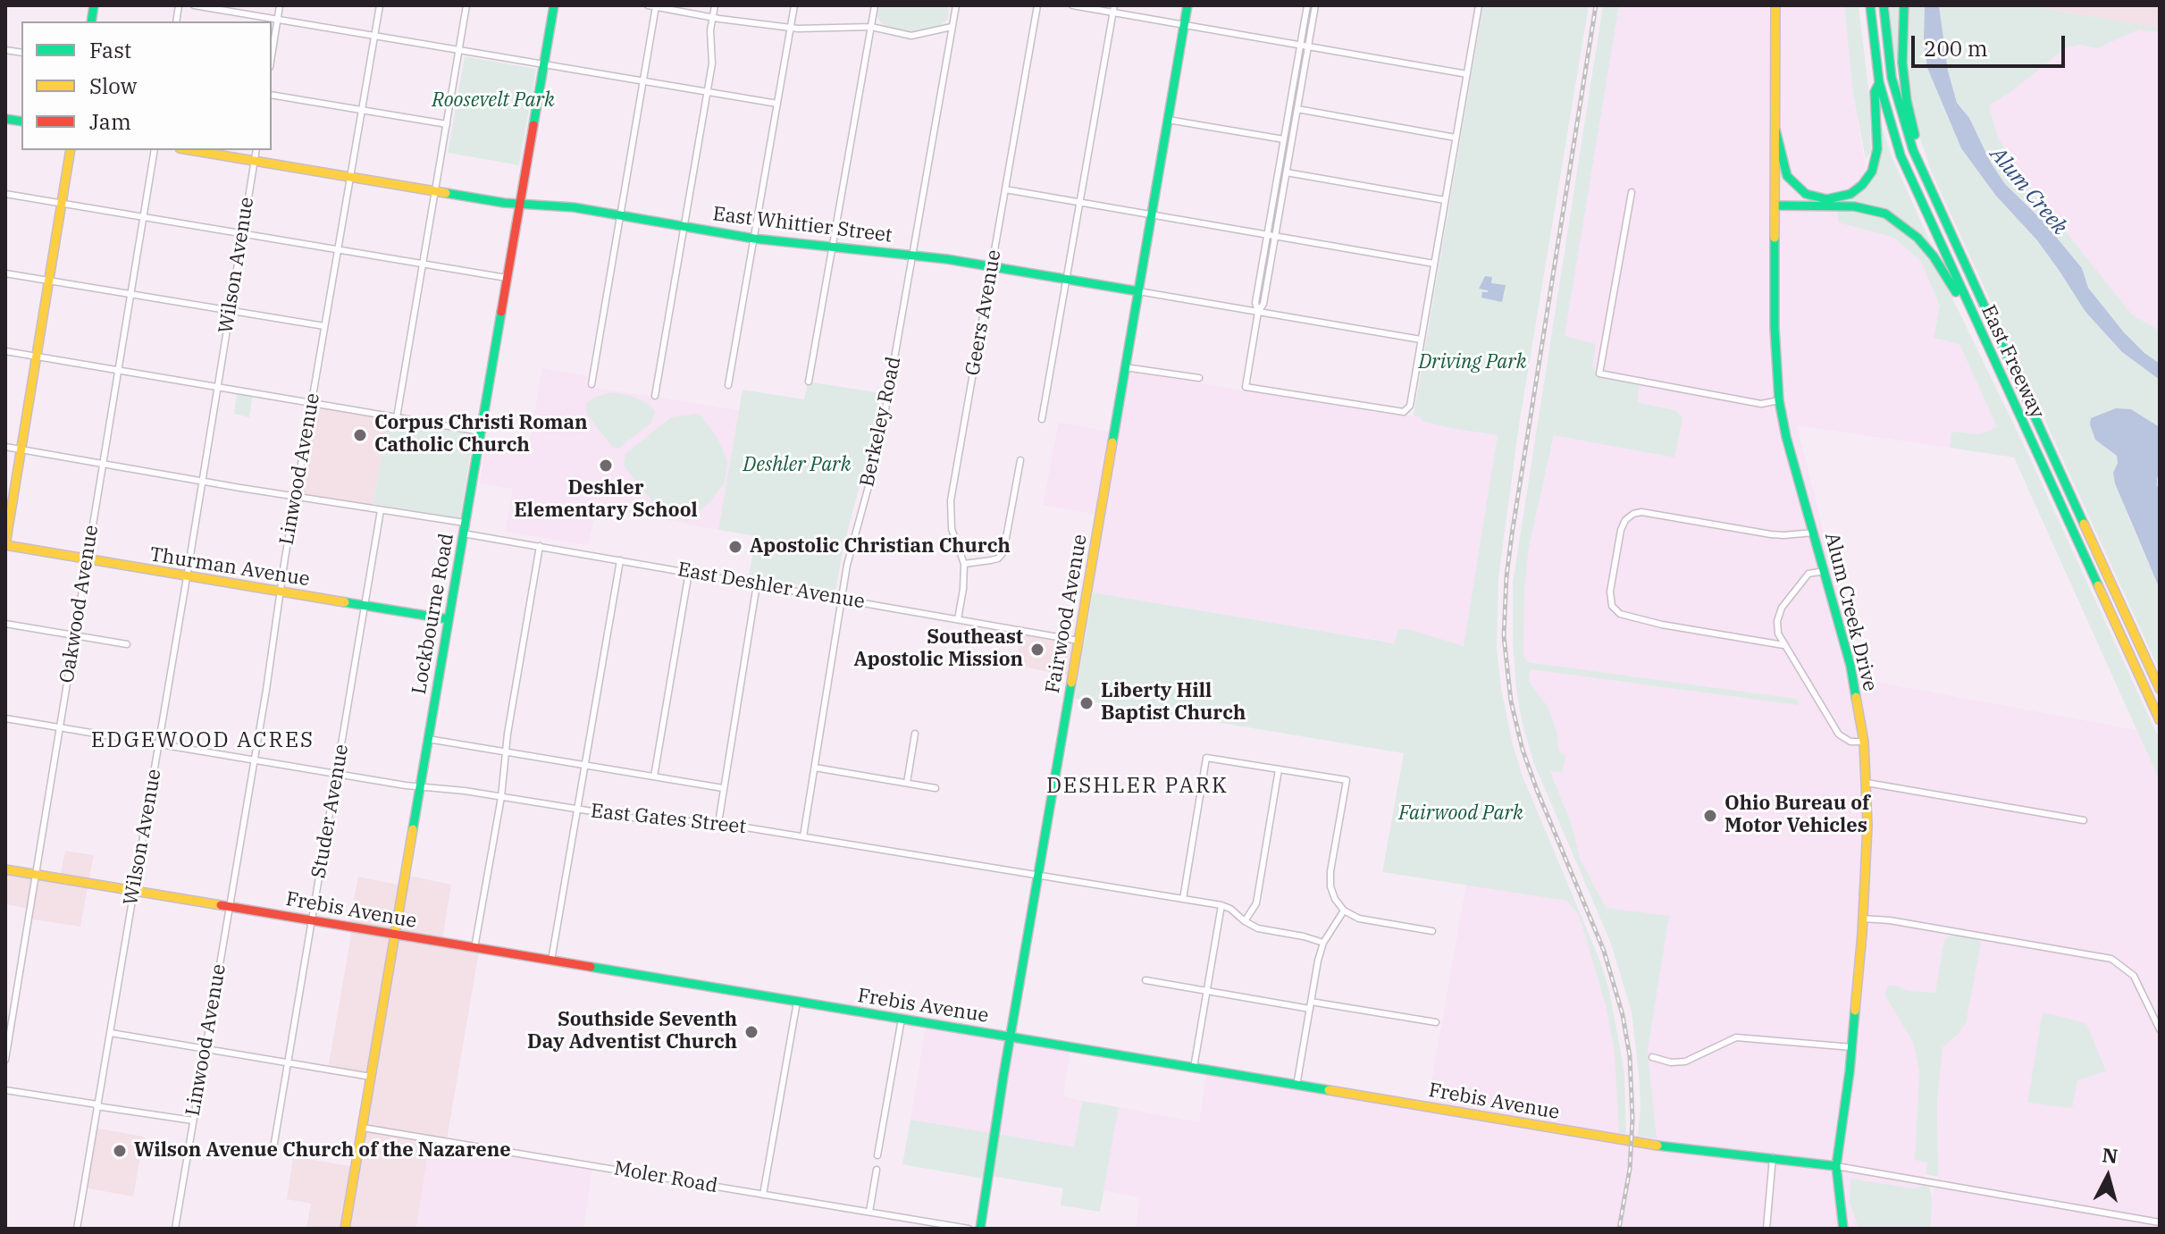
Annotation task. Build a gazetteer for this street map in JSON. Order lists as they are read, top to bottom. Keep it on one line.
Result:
{"streets":{"main road":["East Whittier Street","East Freeway","Thurman Avenue","Alum Creek Drive","Lockbourne Road","Fairwood Avenue","Frebis Avenue"],"street":["Wilson Avenue","Geers Avenue","Berkeley Road","Linwood Avenue","East Deshler Avenue","Oakwood Avenue","Studer Avenue","East Gates Street","Moler Road"]},"crossings":[["East Whittier Street","Wilson Avenue"],["East Whittier Street","Geers Avenue"],["East Whittier Street","Berkeley Road"],["East Whittier Street","Linwood Avenue"],["East Whittier Street","Lockbourne Road"],["East Whittier Street","Fairwood Avenue"],["Wilson Avenue","Thurman Avenue"],["Wilson Avenue","East Gates Street"],["Wilson Avenue","Frebis Avenue"],["Geers Avenue","East Deshler Avenue"],["Berkeley Road","East Deshler Avenue"],["Berkeley Road","East Gates Street"],["Linwood Avenue","Thurman Avenue"],["Linwood Avenue","East Gates Street"],["Linwood Avenue","Frebis Avenue"],["Thurman Avenue","Oakwood Avenue"],["Thurman Avenue","Lockbourne Road"],["Thurman Avenue","Studer Avenue"],["East Deshler Avenue","Lockbourne Road"],["East Deshler Avenue","Fairwood Avenue"],["Oakwood Avenue","East Gates Street"],["Oakwood Avenue","Frebis Avenue"],["Alum Creek Drive","Frebis Avenue"],["Lockbourne Road","East Gates Street"],["Lockbourne Road","Frebis Avenue"],["Lockbourne Road","Moler Road"],["Fairwood Avenue","East Gates Street"],["Fairwood Avenue","Frebis Avenue"],["Studer Avenue","East Gates Street"],["Studer Avenue","Frebis Avenue"]],"districts":["EDGEWOOD ACRES","DESHLER PARK"],"water":["Alum Creek"],"parks":["Roosevelt Park","Driving Park","Deshler Park","Fairwood Park"],"places":["Corpus Christi Roman Catholic Church","Deshler Elementary School","Apostolic Christian Church","Southeast Apostolic Mission","Liberty Hill Baptist Church","Ohio Bureau of Motor Vehicles","Southside Seventh Day Adventist Church","Wilson Avenue Church of the Nazarene"],"legend":["Fast","Slow","Jam"],"scale_bar":"200 m","north":"top"}
